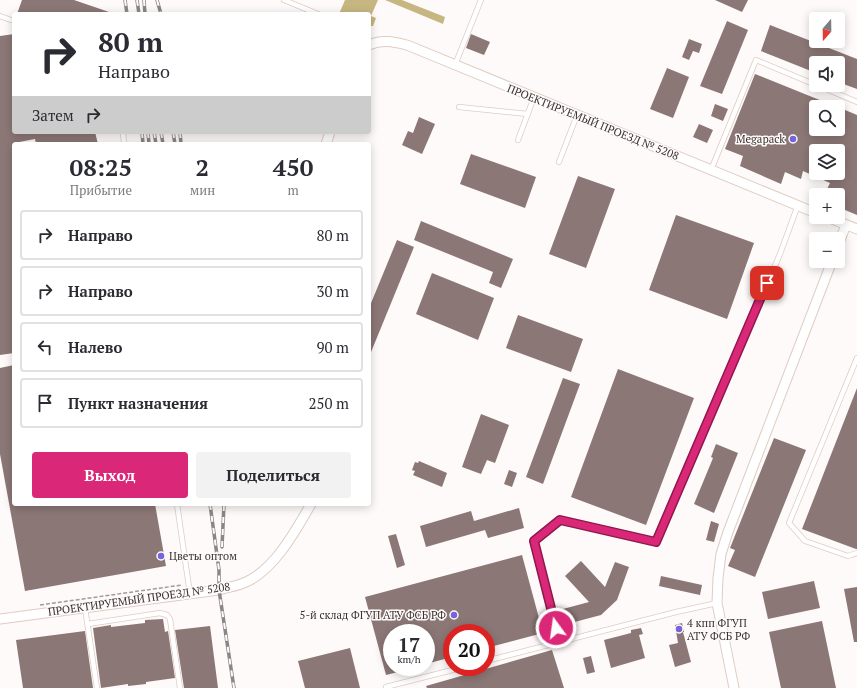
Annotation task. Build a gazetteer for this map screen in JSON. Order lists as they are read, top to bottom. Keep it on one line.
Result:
{"streets":{"street":["ПРОЕКТИРУЕМЫЙ ПРОЕЗД № 5208"]},"places":["Megapack","Цветы оптом","5-й склад ФГУП АТУ ФСБ РФ","4 кпп ФГУП АТУ ФСБ РФ"],"north":"bottom","page":{"map_buttons":["+","−"],"turn":["80 m","Направо"],"then":"Затем","eta":["08:25","Прибытие","2","мин","450","m"],"list":[{"name":"Направо","value":"80 m"},{"name":"Направо","value":"30 m"},{"name":"Налево","value":"90 m"},{"name":"Пункт назначения","value":"250 m"}],"buttons":["Выход","Поделиться"],"speed":"17 km/h","limit":"20"}}
